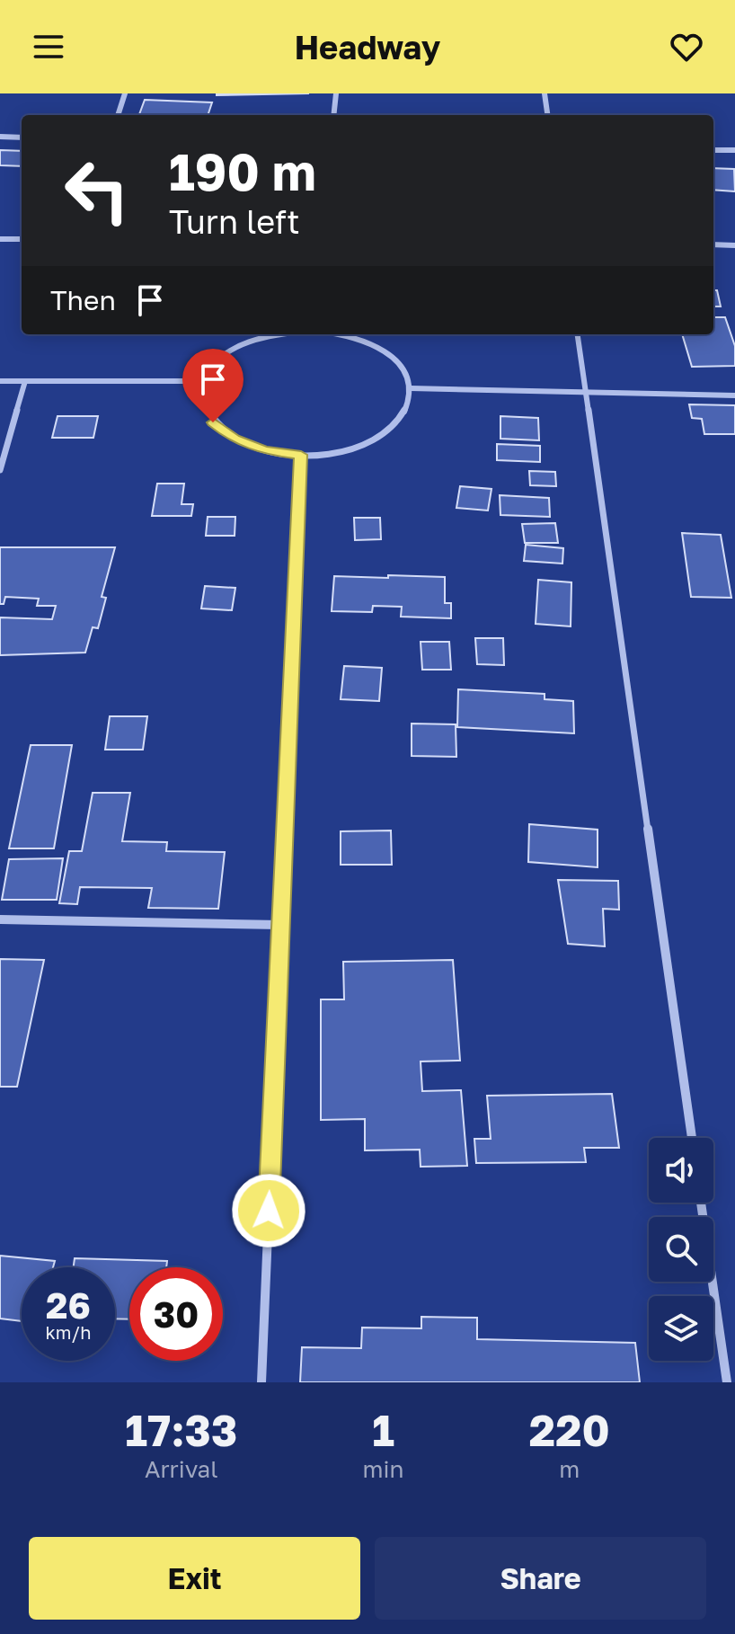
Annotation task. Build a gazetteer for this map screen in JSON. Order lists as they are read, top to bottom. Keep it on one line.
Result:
{"page":{"header":"Headway","turn":["190 m","Turn left"],"then":"Then","speed":"26 km/h","limit":"30","eta":["17:33","Arrival","1","min","220","m"],"buttons":["Exit","Share"]}}
